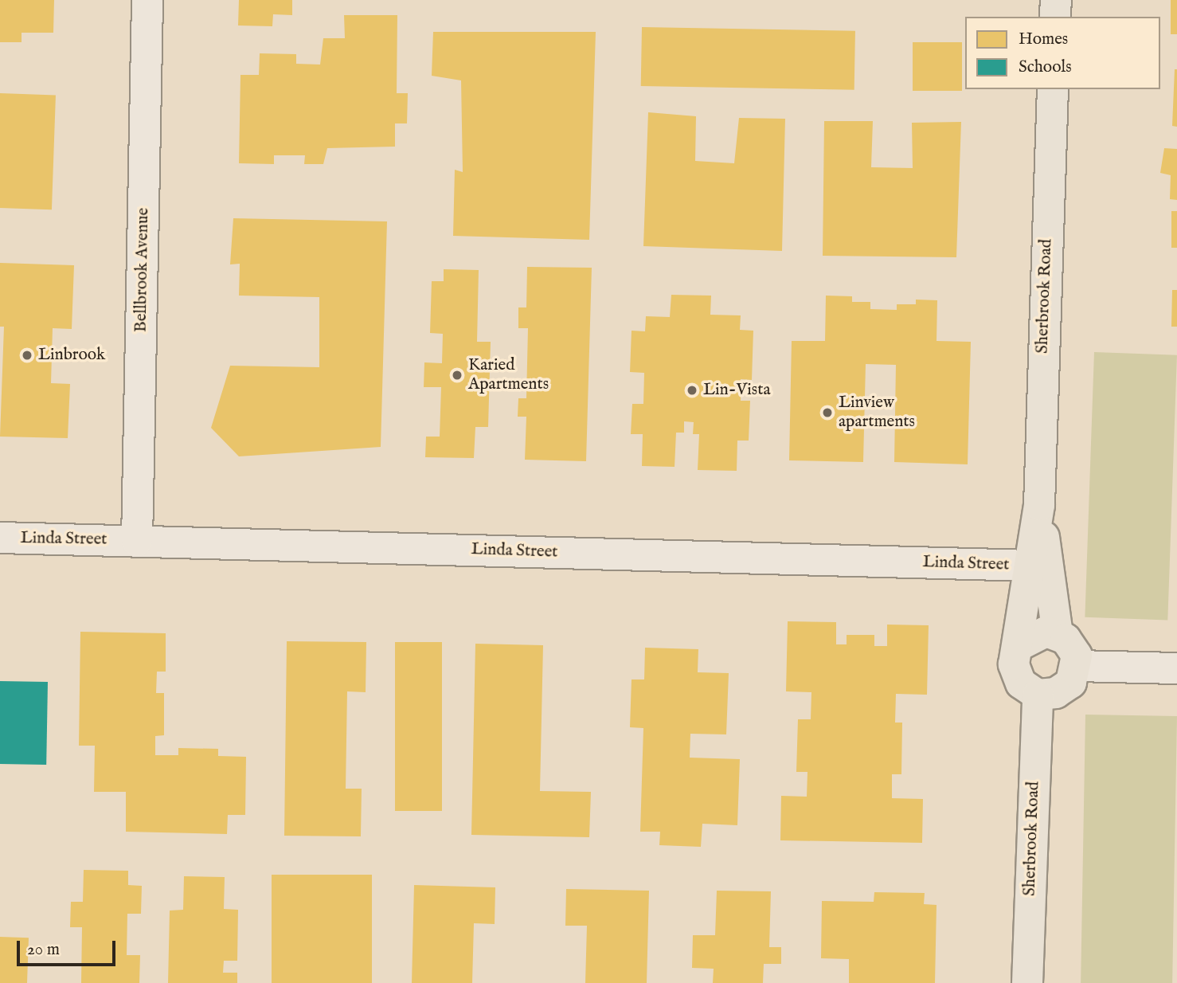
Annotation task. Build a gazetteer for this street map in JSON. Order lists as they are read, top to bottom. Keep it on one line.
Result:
{"streets":{"main road":["Sherbrook Road"],"street":["Bellbrook Avenue","Linda Street"]},"crossings":[["Bellbrook Avenue","Linda Street"],["Sherbrook Road","Linda Street"]],"places":["Linbrook","Karied Apartments","Lin-Vista","Linview apartments"],"legend":["Homes","Schools"],"scale_bar":"20 m"}
